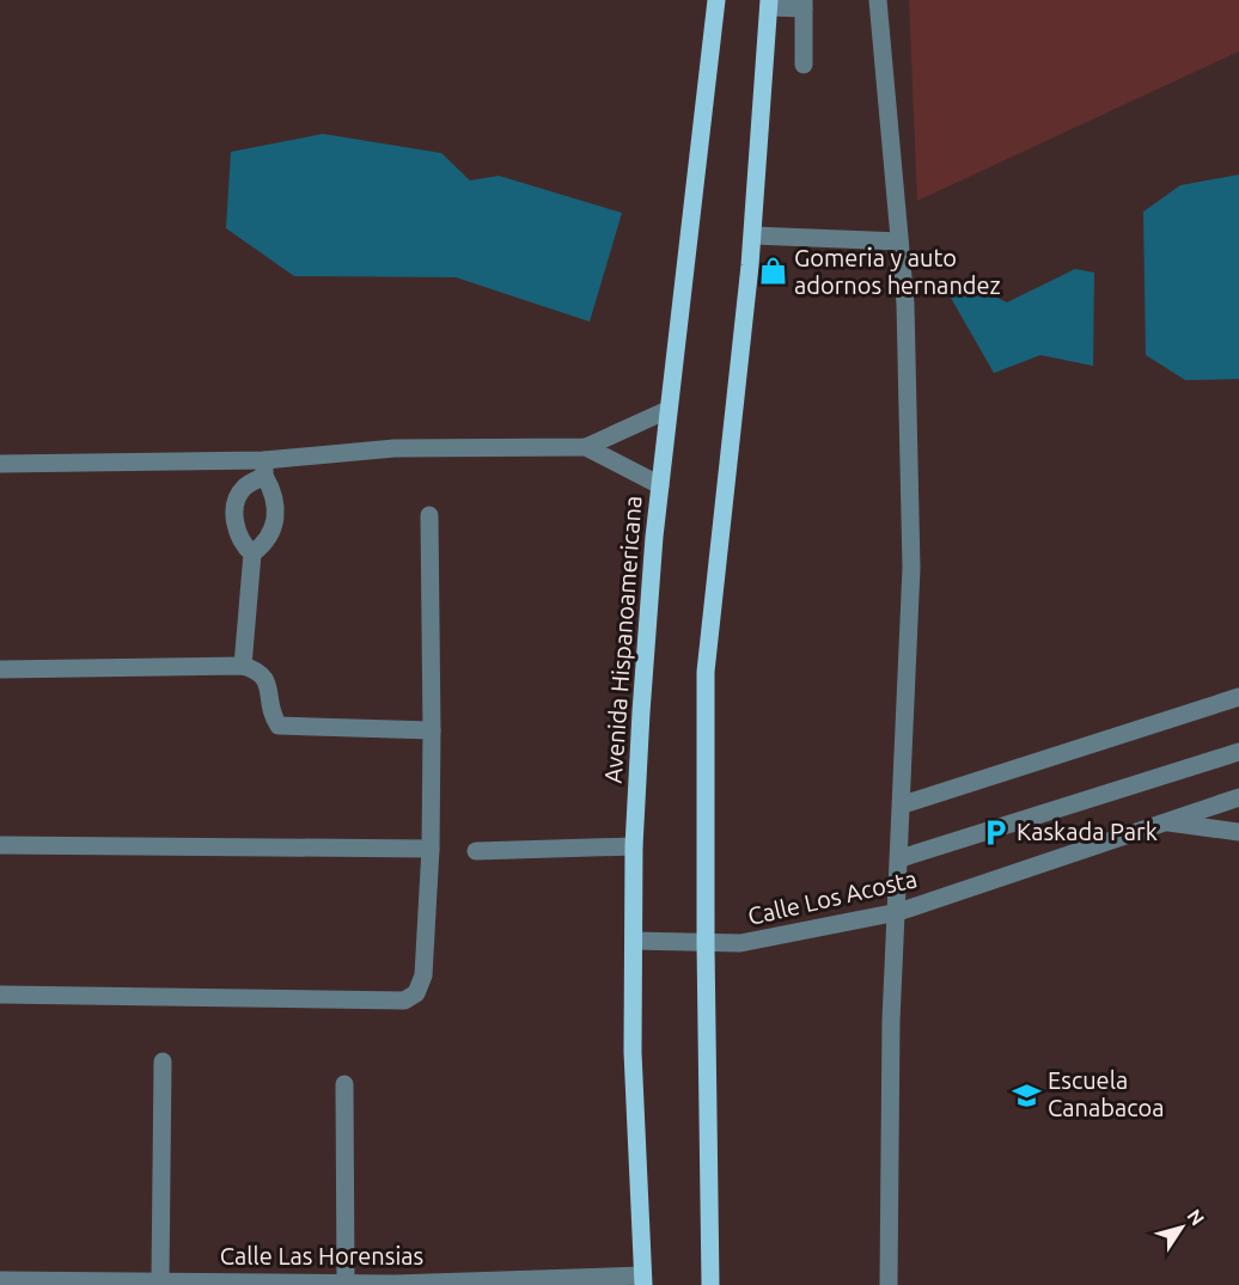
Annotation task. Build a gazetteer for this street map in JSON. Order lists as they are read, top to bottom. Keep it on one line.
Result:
{"streets":{"main road":["Avenida Hispanoamericana"],"street":["Calle Los Acosta","Calle Las Horensias"]},"crossings":[["Avenida Hispanoamericana","Calle Los Acosta"],["Avenida Hispanoamericana","Calle Las Horensias"]],"places":{"shop":["Gomeria y auto adornos hernandez"],"parking":["Kaskada Park"],"school or university":["Escuela Canabacoa"]},"north":"top right"}
